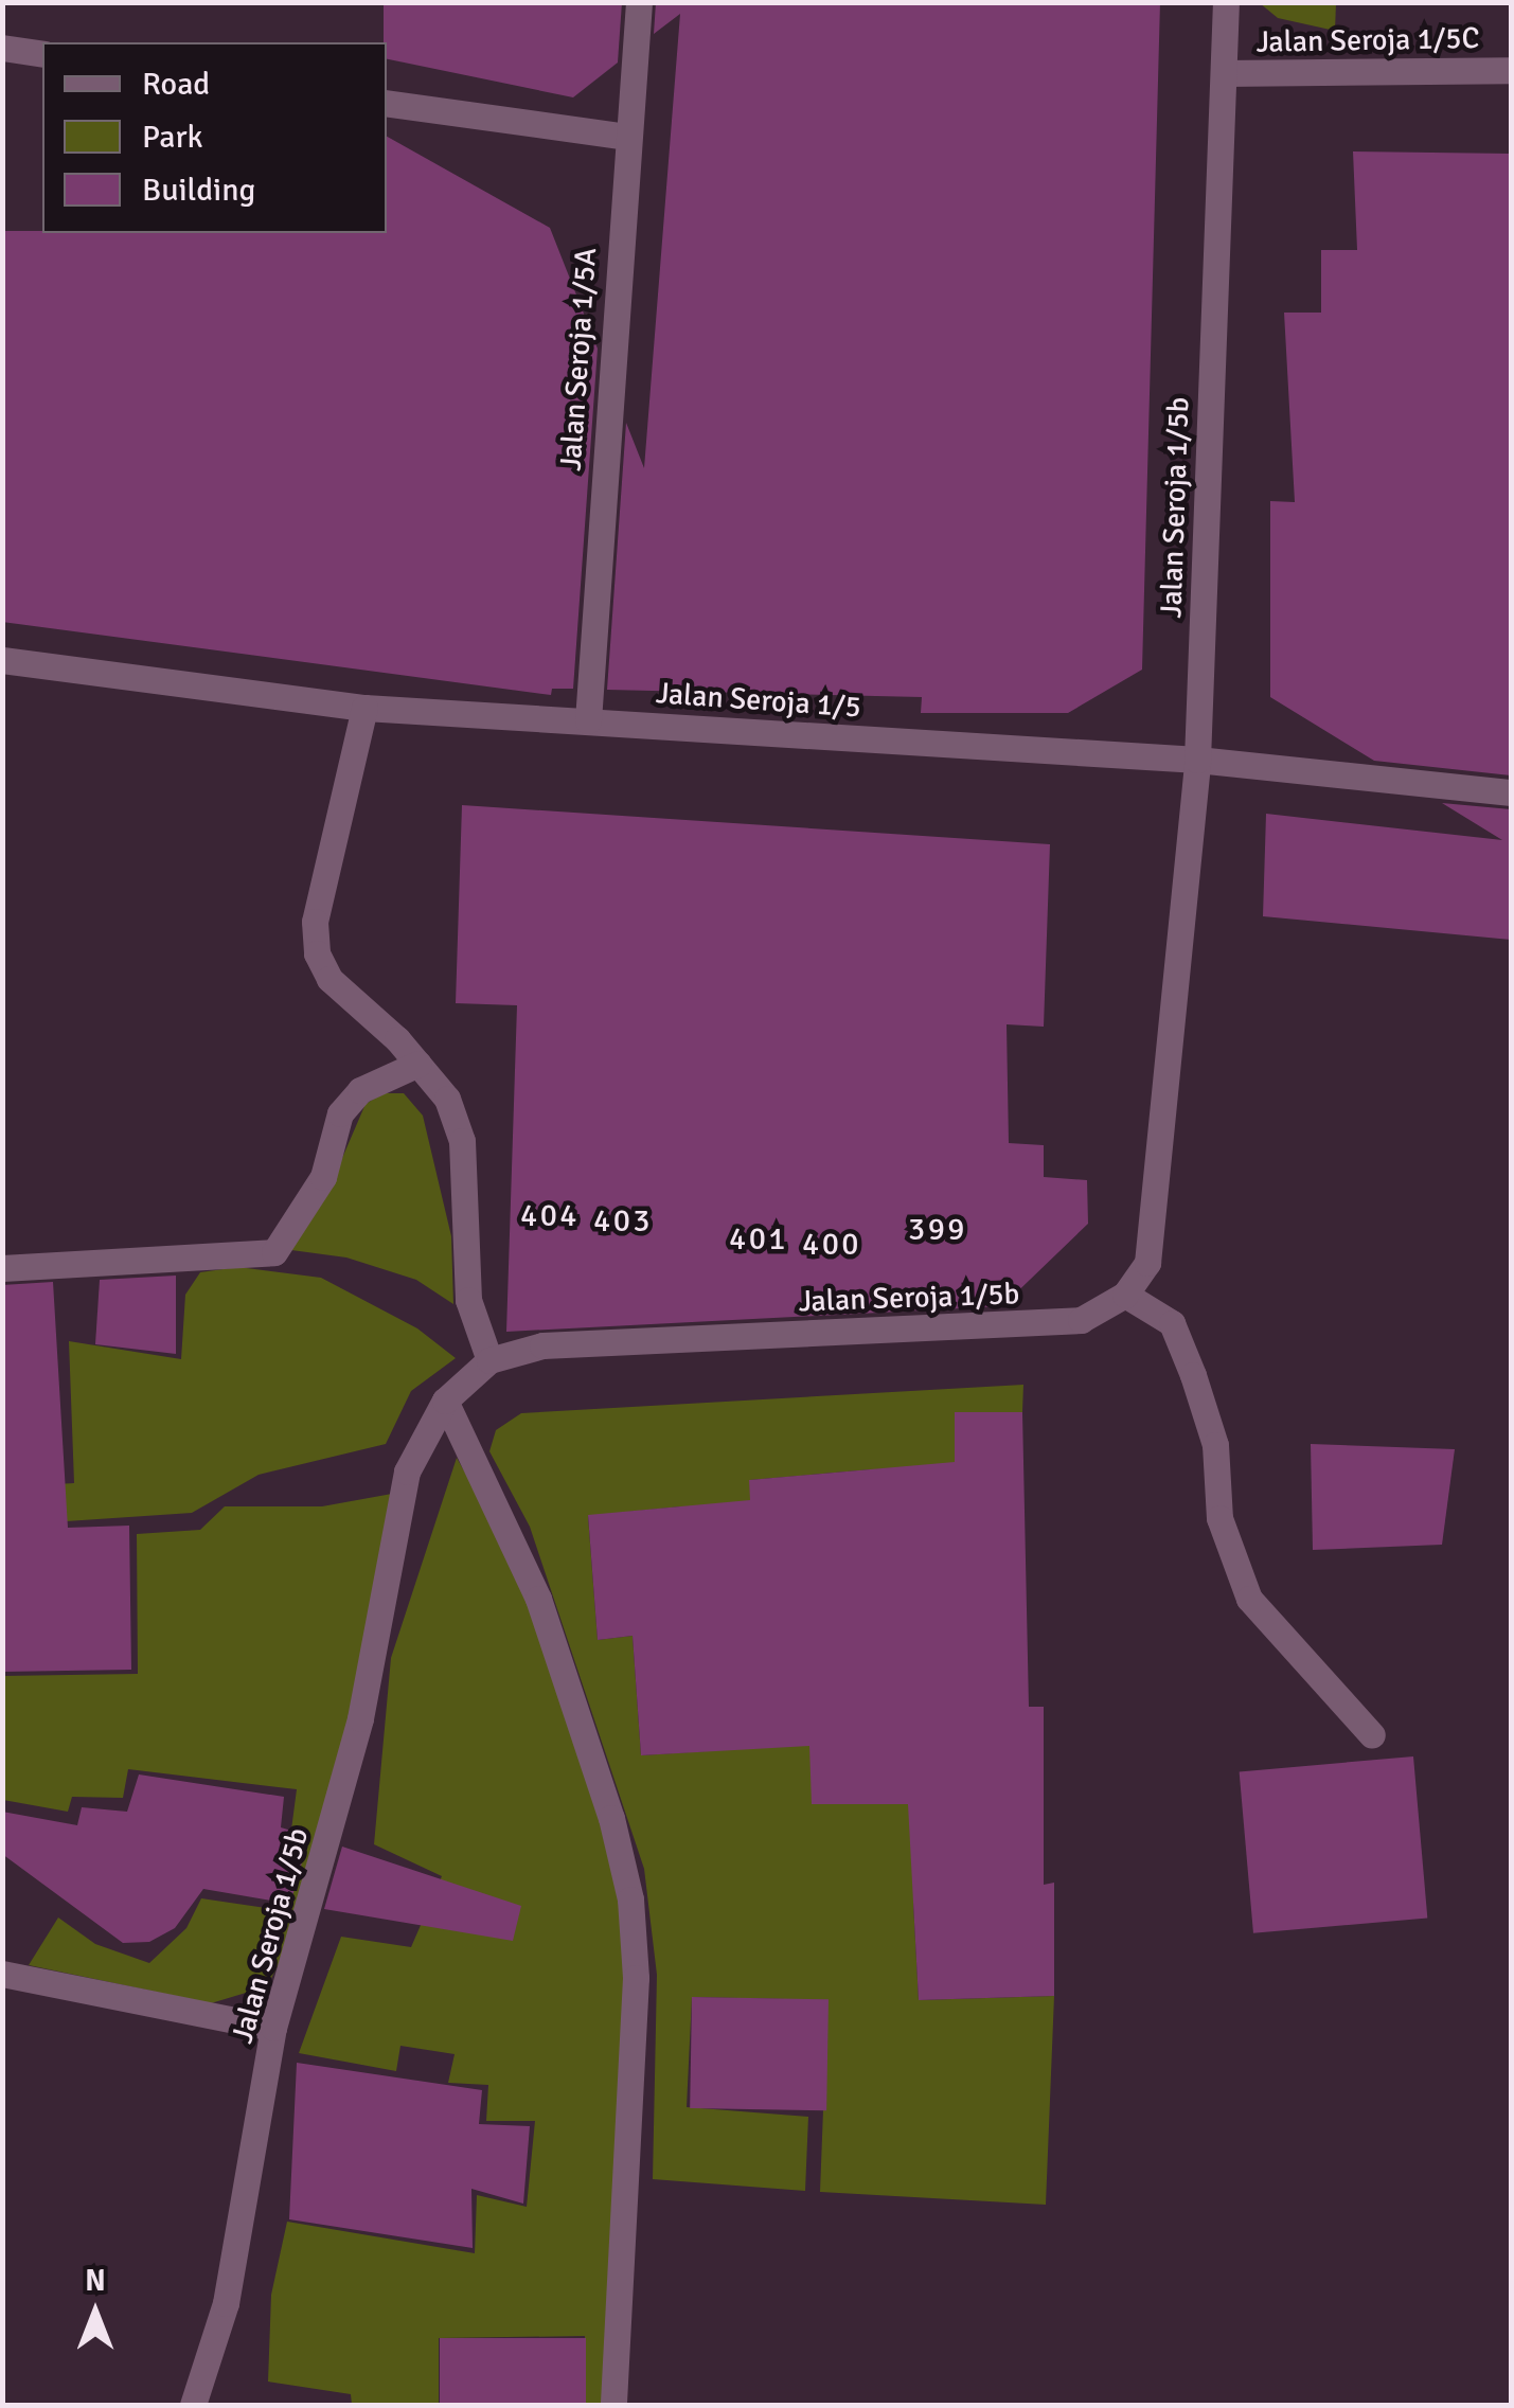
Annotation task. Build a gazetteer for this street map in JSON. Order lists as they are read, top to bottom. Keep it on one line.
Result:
{"streets":{"street":["Jalan Seroja 1/5C","Jalan Seroja 1/5A","Jalan Seroja 1/5b","Jalan Seroja 1/5"]},"crossings":[["Jalan Seroja 1/5C","Jalan Seroja 1/5b"],["Jalan Seroja 1/5A","Jalan Seroja 1/5"],["Jalan Seroja 1/5b","Jalan Seroja 1/5"]],"districts":["404","403","399","401","400"],"legend":["Road","Park","Building"],"north":"top"}
